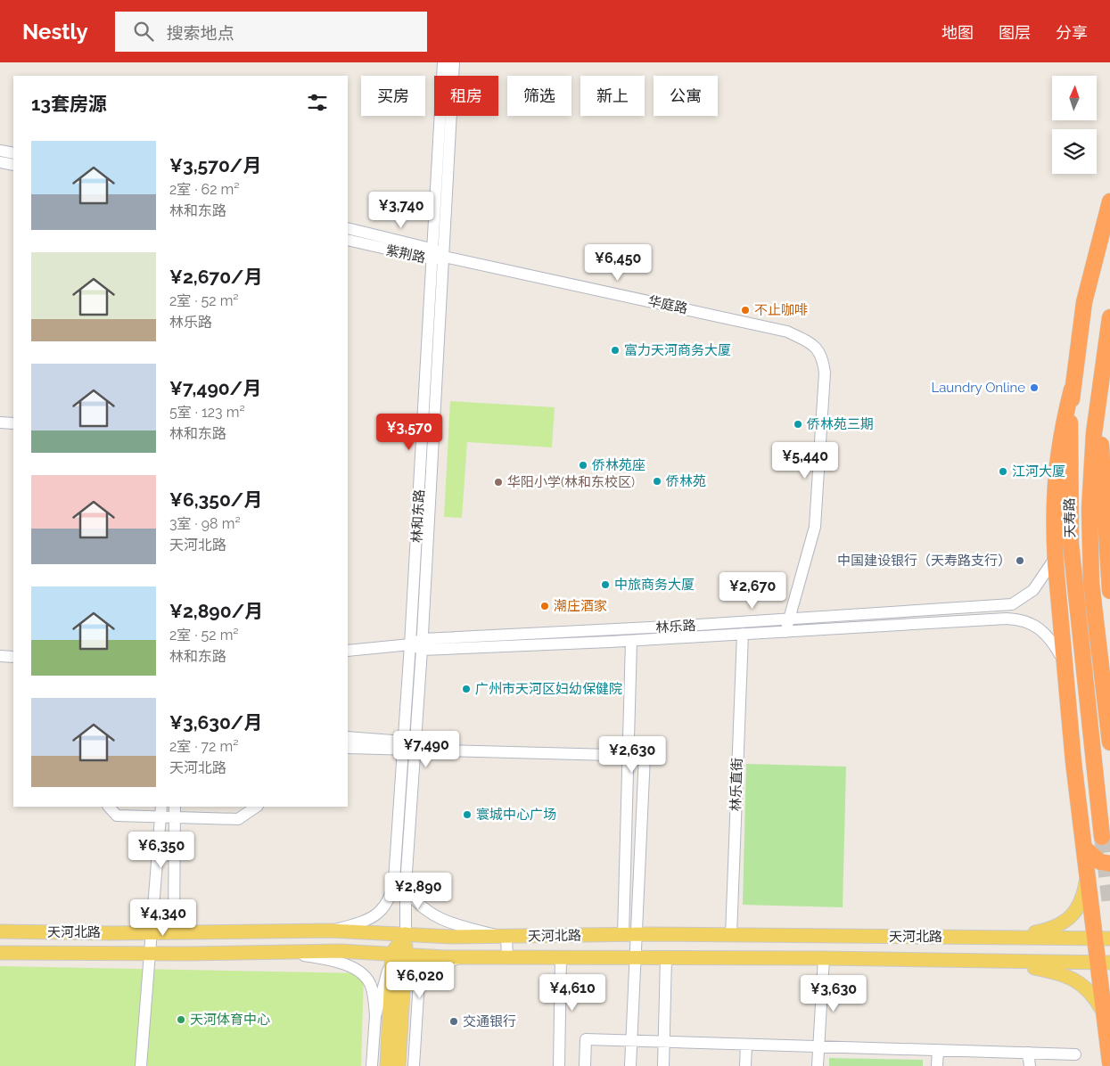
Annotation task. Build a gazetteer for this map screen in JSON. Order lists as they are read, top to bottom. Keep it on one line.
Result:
{"streets":{"highway":["天寿路"],"main road":["天河北路"],"street":["紫荆路","华庭路","林和东路","林乐路","林乐直街"]},"crossings":[["紫荆路","华庭路"],["紫荆路","林和东路"],["华庭路","林和东路"],["华庭路","林乐路"],["林和东路","林乐路"],["林和东路","天河北路"],["林乐路","林乐直街"],["林乐直街","天河北路"]],"places":["不止咖啡","富力天河商务大厦","Laundry Online","侨林苑三期","侨林苑座","江河大厦","侨林苑","华阳小学(林和东校区)","中国建设银行（天寿路支行）","中旅商务大厦","潮庄酒家","广州市天河区妇幼保健院","寰城中心广场","天河体育中心","交通银行"],"north":"top","page":{"header":"Nestly","search":"搜索地点","nav":["地图","图层","分享"],"chip":["买房","租房","筛选","新上","公寓"],"heading":"13套房源","list":[{"name":"¥3,570/月","note":"2室 · 62 m² · 林和东路"},{"name":"¥2,670/月","note":"2室 · 52 m² · 林乐路"},{"name":"¥7,490/月","note":"5室 · 123 m² · 林和东路"},{"name":"¥6,350/月","note":"3室 · 98 m² · 天河北路"},{"name":"¥2,890/月","note":"2室 · 52 m² · 林和东路"},{"name":"¥3,630/月","note":"2室 · 72 m² · 天河北路"}],"price":["¥3,740","¥6,450","¥3,570","¥5,440","¥2,670","¥7,490","¥2,630","¥6,350","¥2,890","¥4,340","¥6,020","¥4,610","¥3,630"]}}
